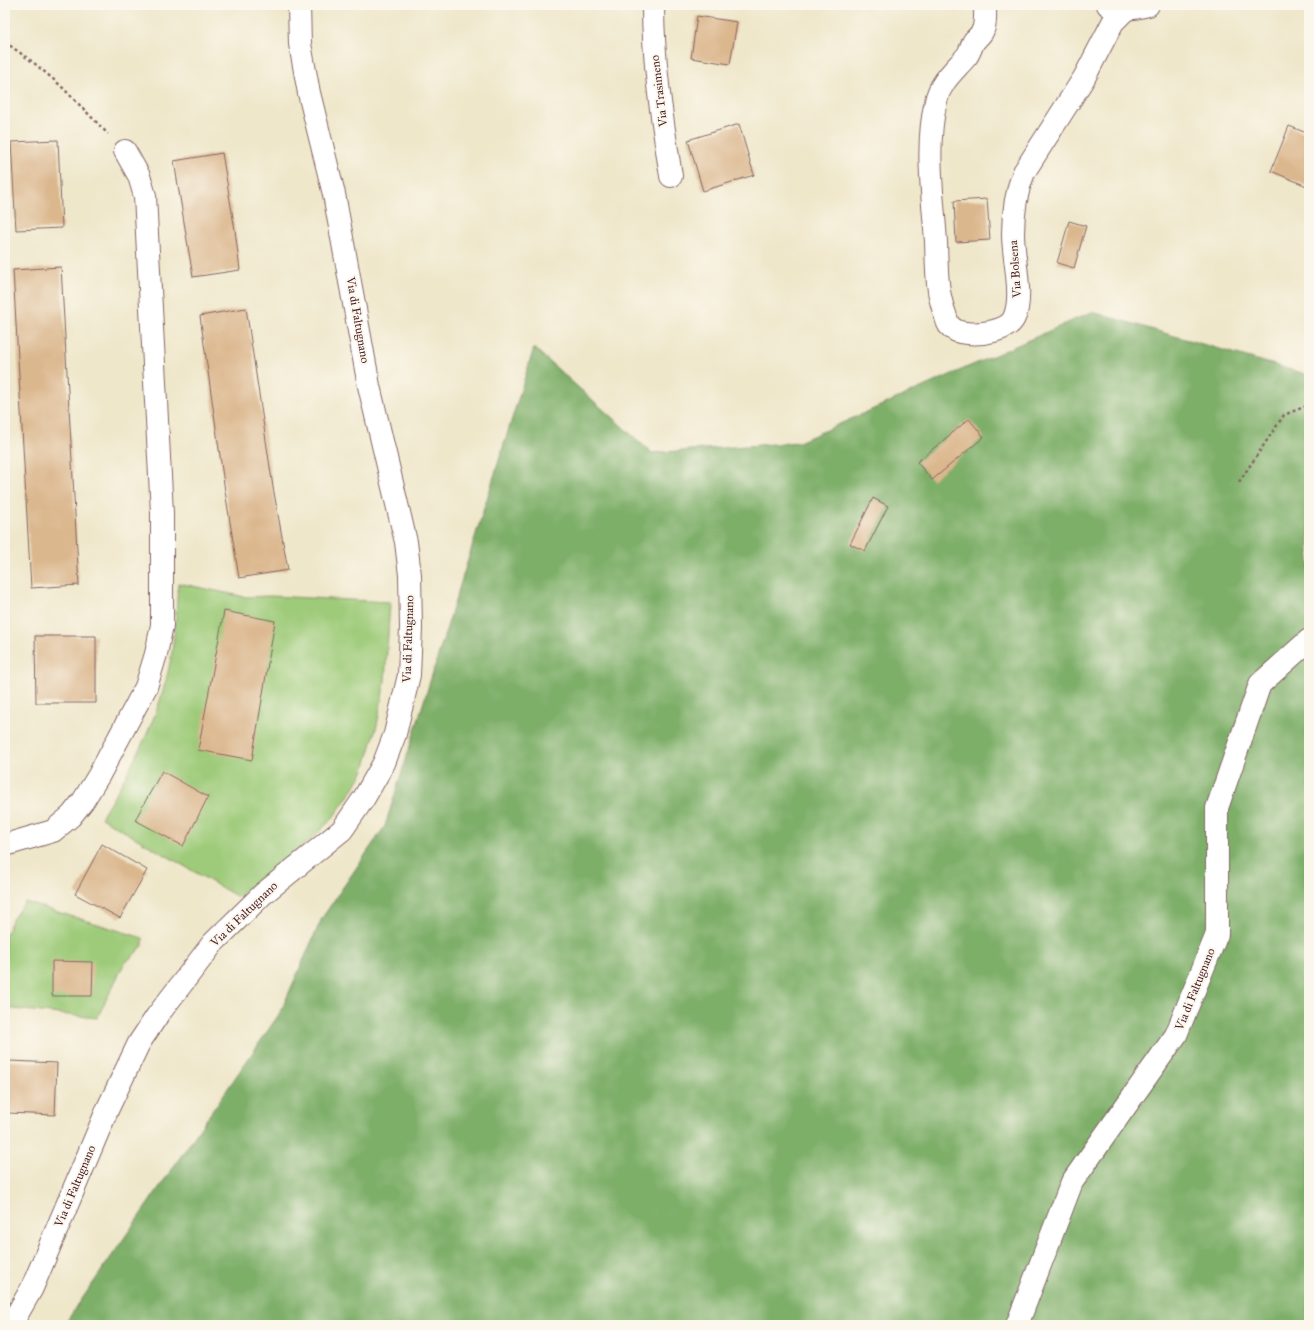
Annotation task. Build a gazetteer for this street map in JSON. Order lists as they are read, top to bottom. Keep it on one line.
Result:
{"streets":{"street":["Via Trasimeno","Via Bolsena","Via di Faltugnano"]}}
